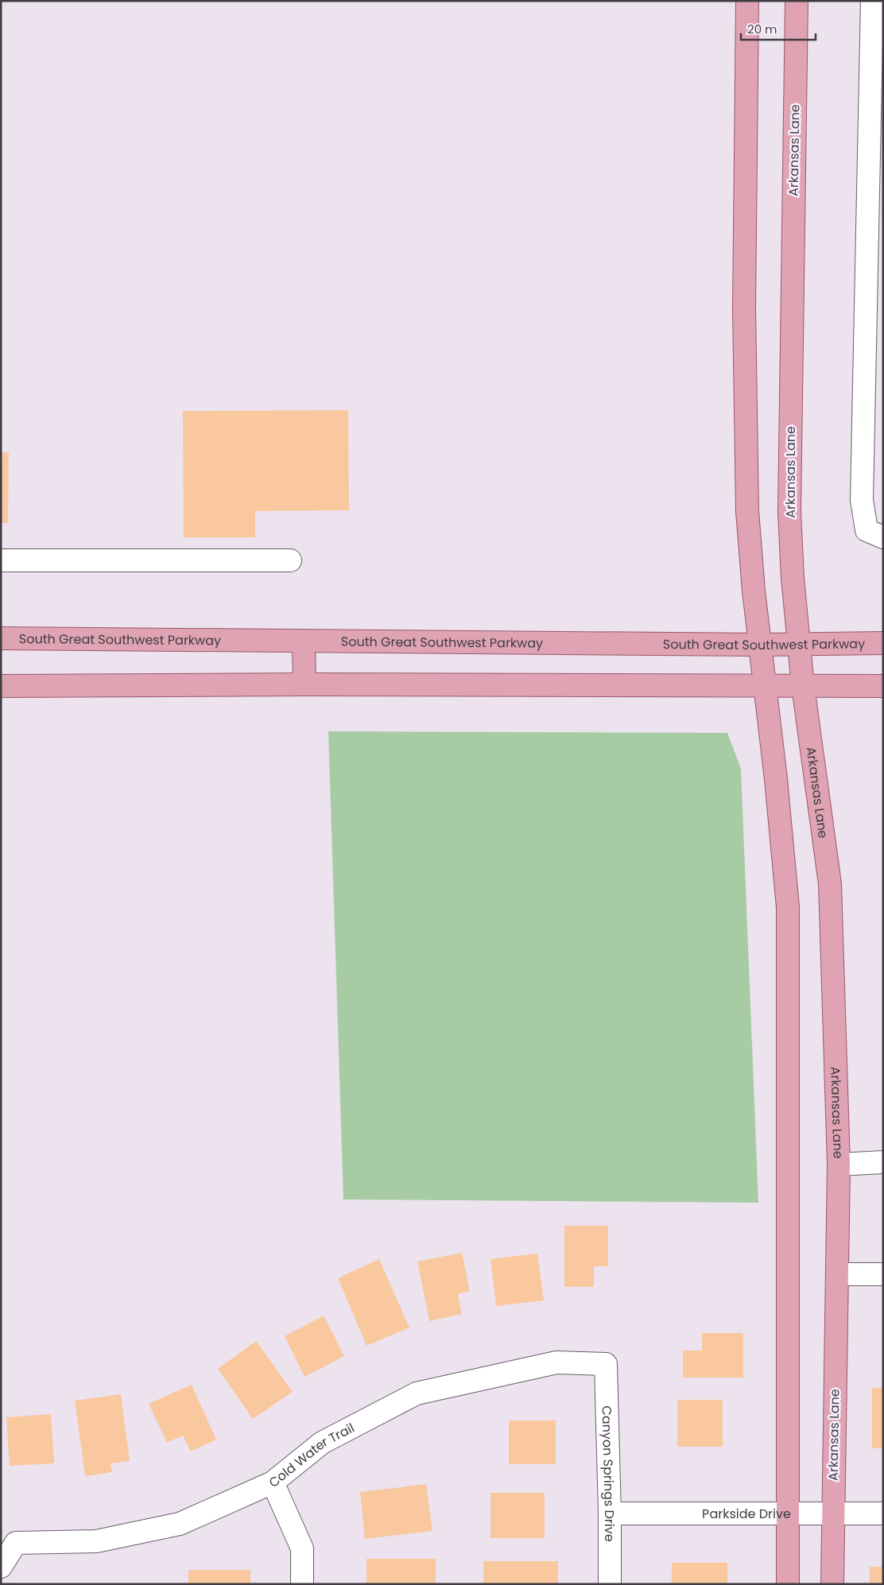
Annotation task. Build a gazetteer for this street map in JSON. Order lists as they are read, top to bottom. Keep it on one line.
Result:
{"streets":{"main road":["Arkansas Lane","South Great Southwest Parkway"],"street":["Cold Water Trail","Canyon Springs Drive","Parkside Drive"]},"crossings":[["Arkansas Lane","South Great Southwest Parkway"],["Arkansas Lane","Parkside Drive"],["Cold Water Trail","Canyon Springs Drive"],["Canyon Springs Drive","Parkside Drive"]],"scale_bar":"20 m"}
